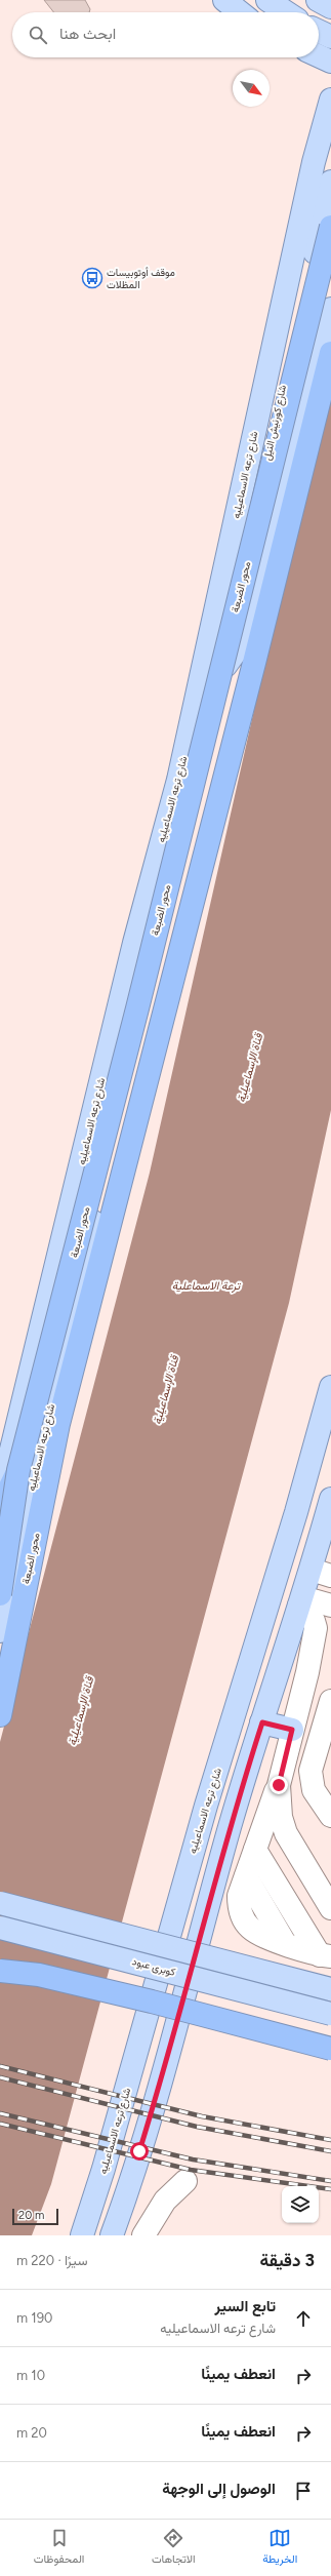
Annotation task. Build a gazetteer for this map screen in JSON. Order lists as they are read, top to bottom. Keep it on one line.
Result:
{"streets":{"highway":["محور الضبعة"],"main road":["شارع كورنيش النيل","شارع ترعه الاسماعيليه","كوبرى عبود"]},"crossings":[["شارع كورنيش النيل","شارع ترعه الاسماعيليه"]],"water":["قناة الإسماعيلية","ترعة الاسماعلية"],"places":{"bus stop":["موقف أوتوبيسات المظلات"]},"scale_bar":"20 m","north":"bottom right","page":{"search":"ابحث هنا","scale":"20 m","heading":["3 دقيقة","سيرًا · 220 m"],"list":[["تابع السير","شارع ترعه الاسماعيليه","190 m"],["انعطف يمينًا","10 m"],["انعطف يمينًا","20 m"],"الوصول إلى الوجهة"],"nav":["الخريطة","الاتجاهات","المحفوظات"]}}
